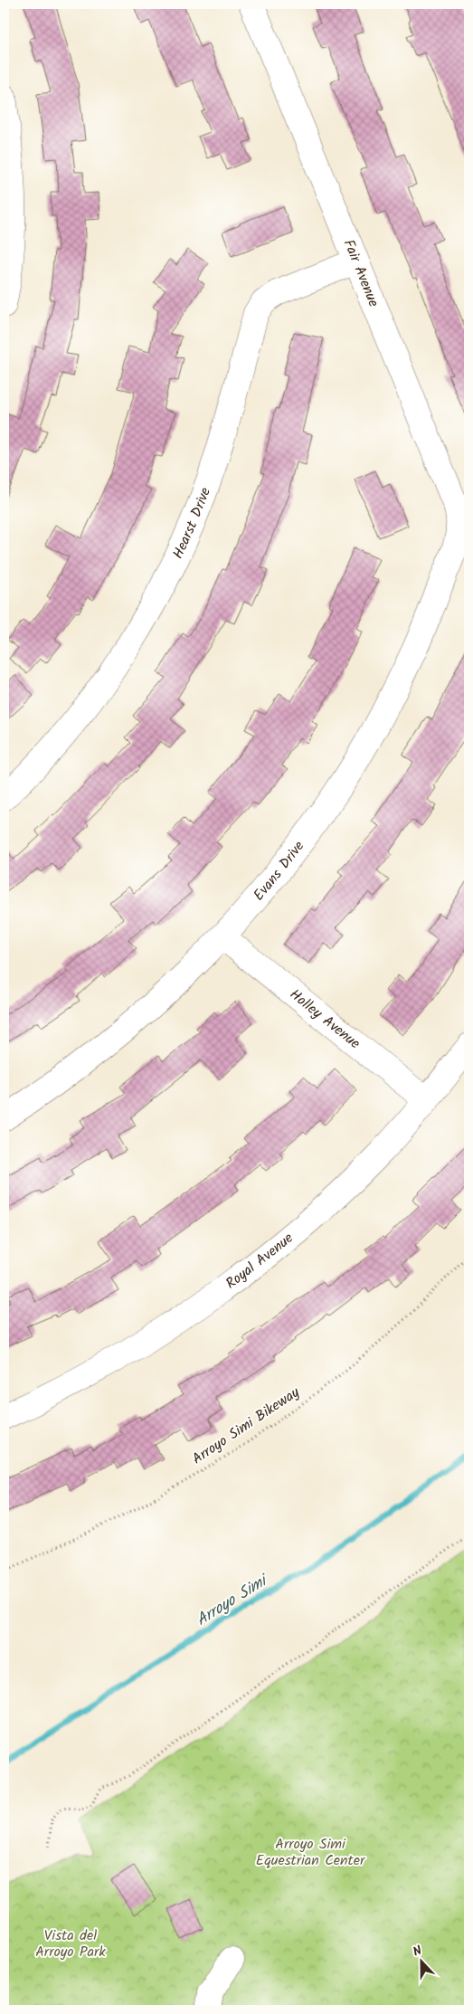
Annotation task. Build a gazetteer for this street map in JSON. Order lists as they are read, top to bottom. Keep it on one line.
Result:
{"streets":{"street":["Fair Avenue","Hearst Drive","Evans Drive","Holley Avenue","Royal Avenue"],"path":["Arroyo Simi Bikeway"]},"crossings":[["Fair Avenue","Hearst Drive"],["Fair Avenue","Evans Drive"],["Evans Drive","Holley Avenue"],["Holley Avenue","Royal Avenue"]],"water":["Arroyo Simi"],"parks":["Arroyo Simi Equestrian Center","Vista del Arroyo Park"],"north":"top"}
